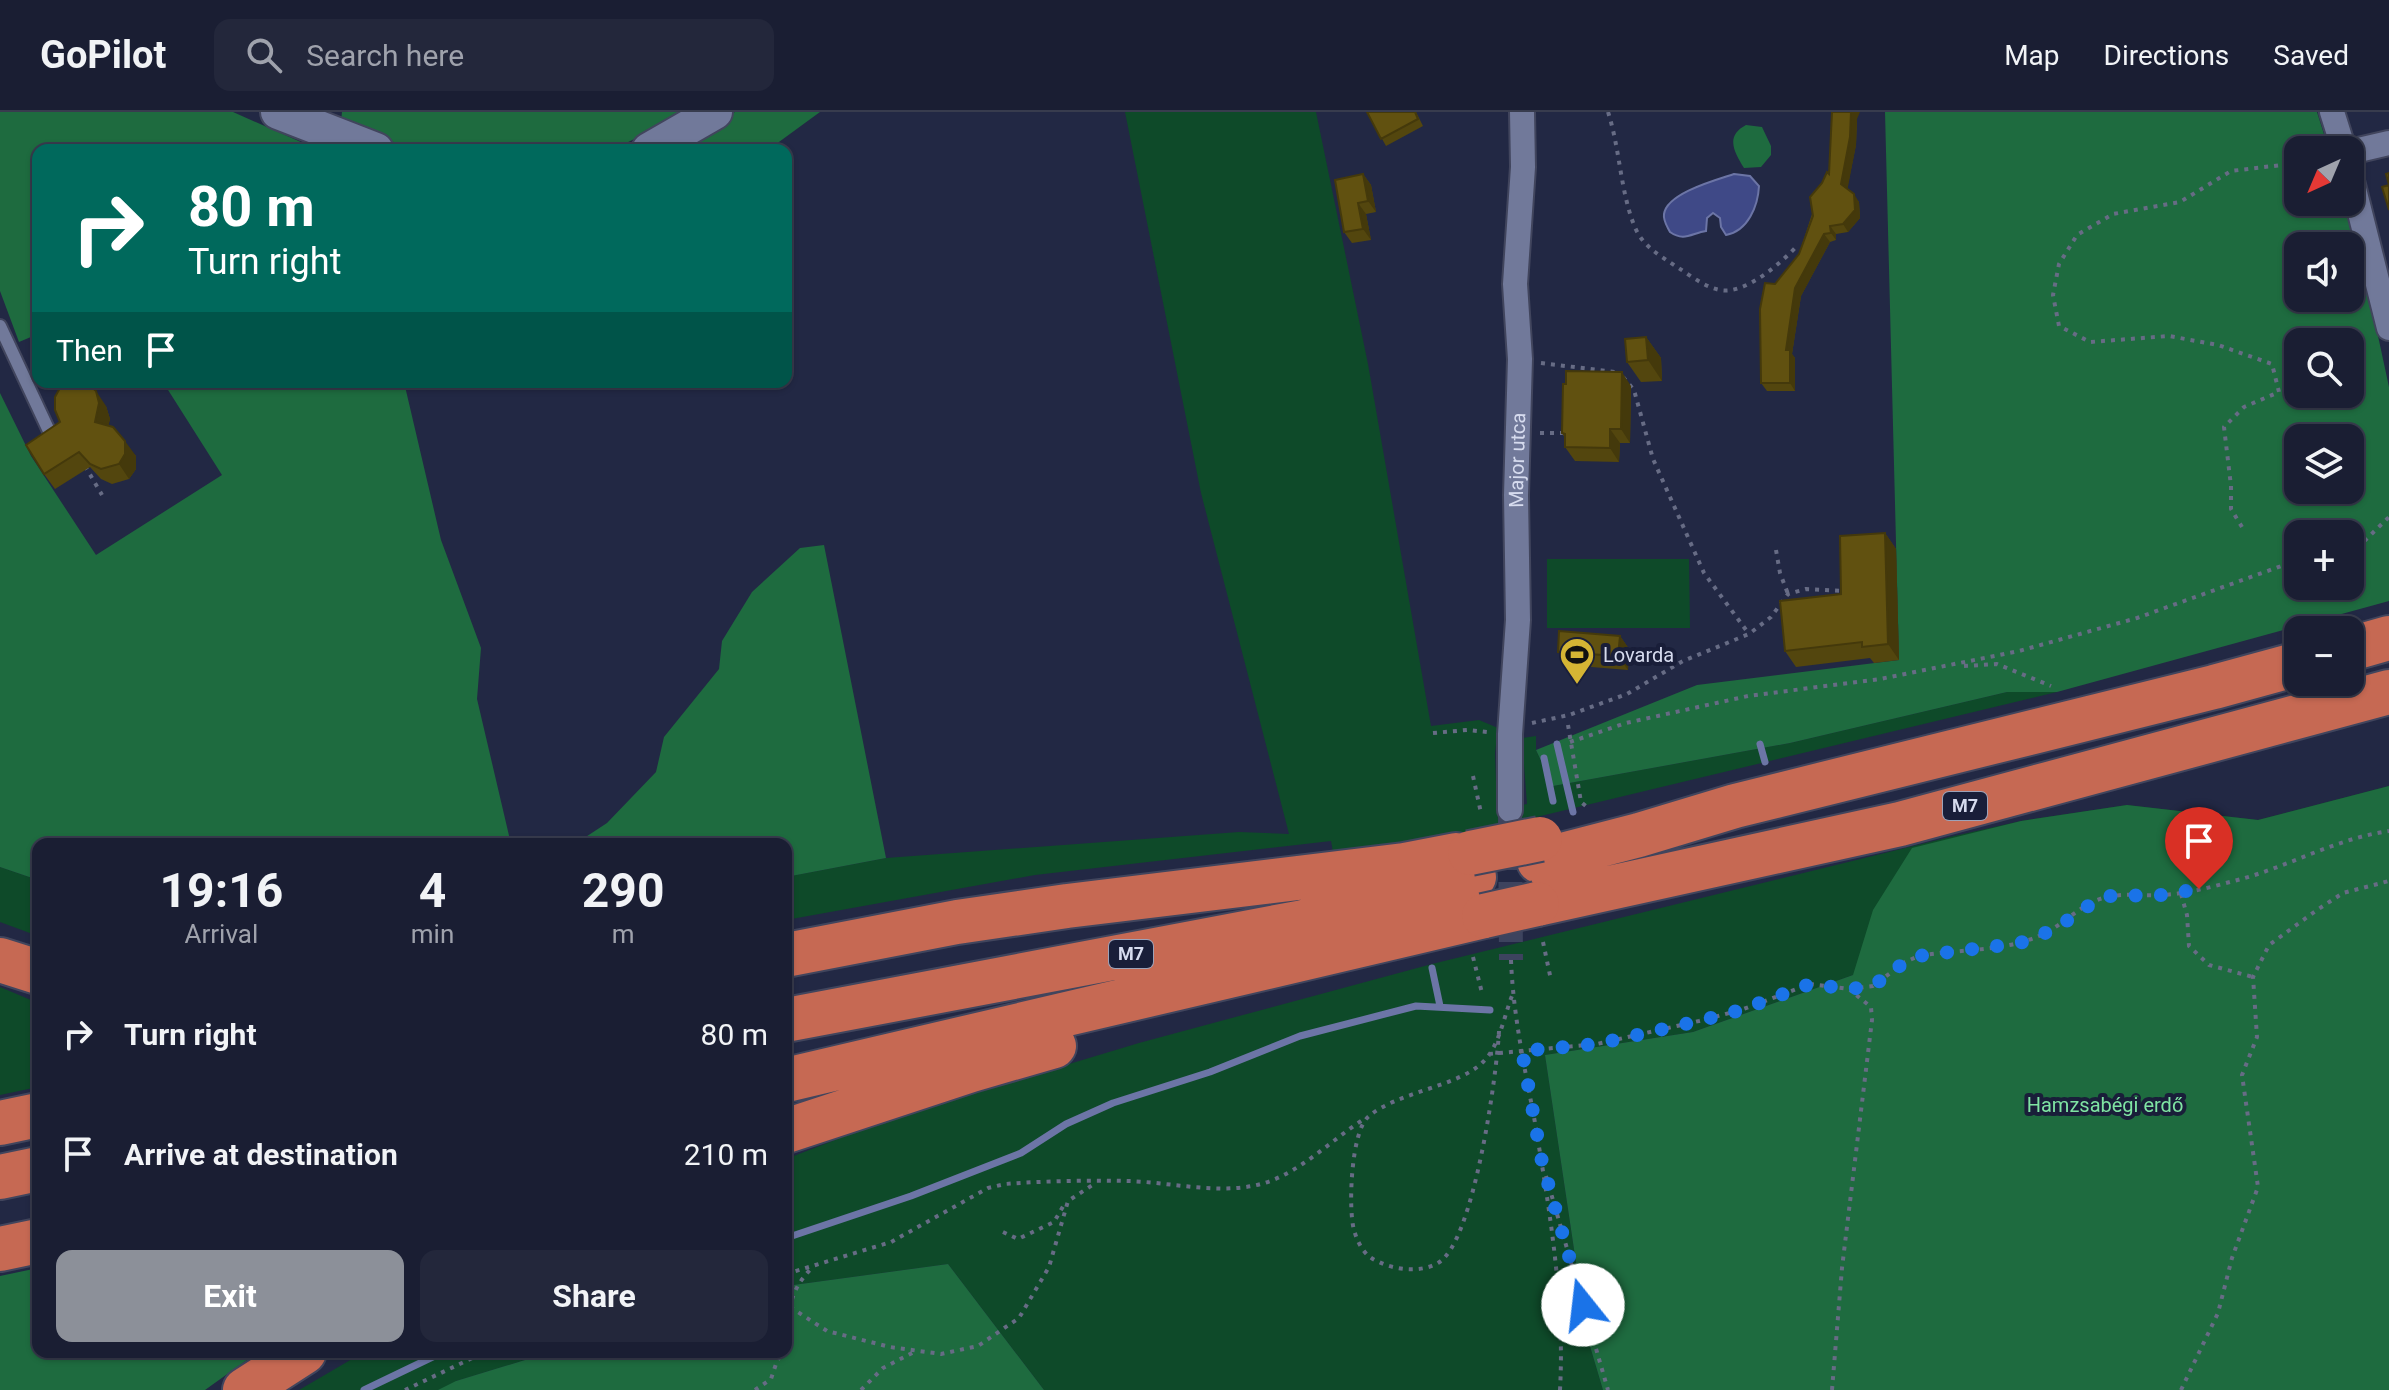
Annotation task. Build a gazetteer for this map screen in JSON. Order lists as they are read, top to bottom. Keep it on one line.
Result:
{"streets":{"highway":["M7"],"street":["Major utca"]},"crossings":[["Major utca","M7"]],"parks":["Hamzsabégi erdő"],"places":{"sports":["Lovarda"]},"north":"bottom left","page":{"header":"GoPilot","search":"Search here","nav":["Map","Directions","Saved"],"map_buttons":["+","−"],"turn":["80 m","Turn right"],"then":"Then","eta":["19:16","Arrival","4","min","290","m"],"list":[{"name":"Turn right","value":"80 m"},{"name":"Arrive at destination","value":"210 m"}],"buttons":["Exit","Share"]}}
